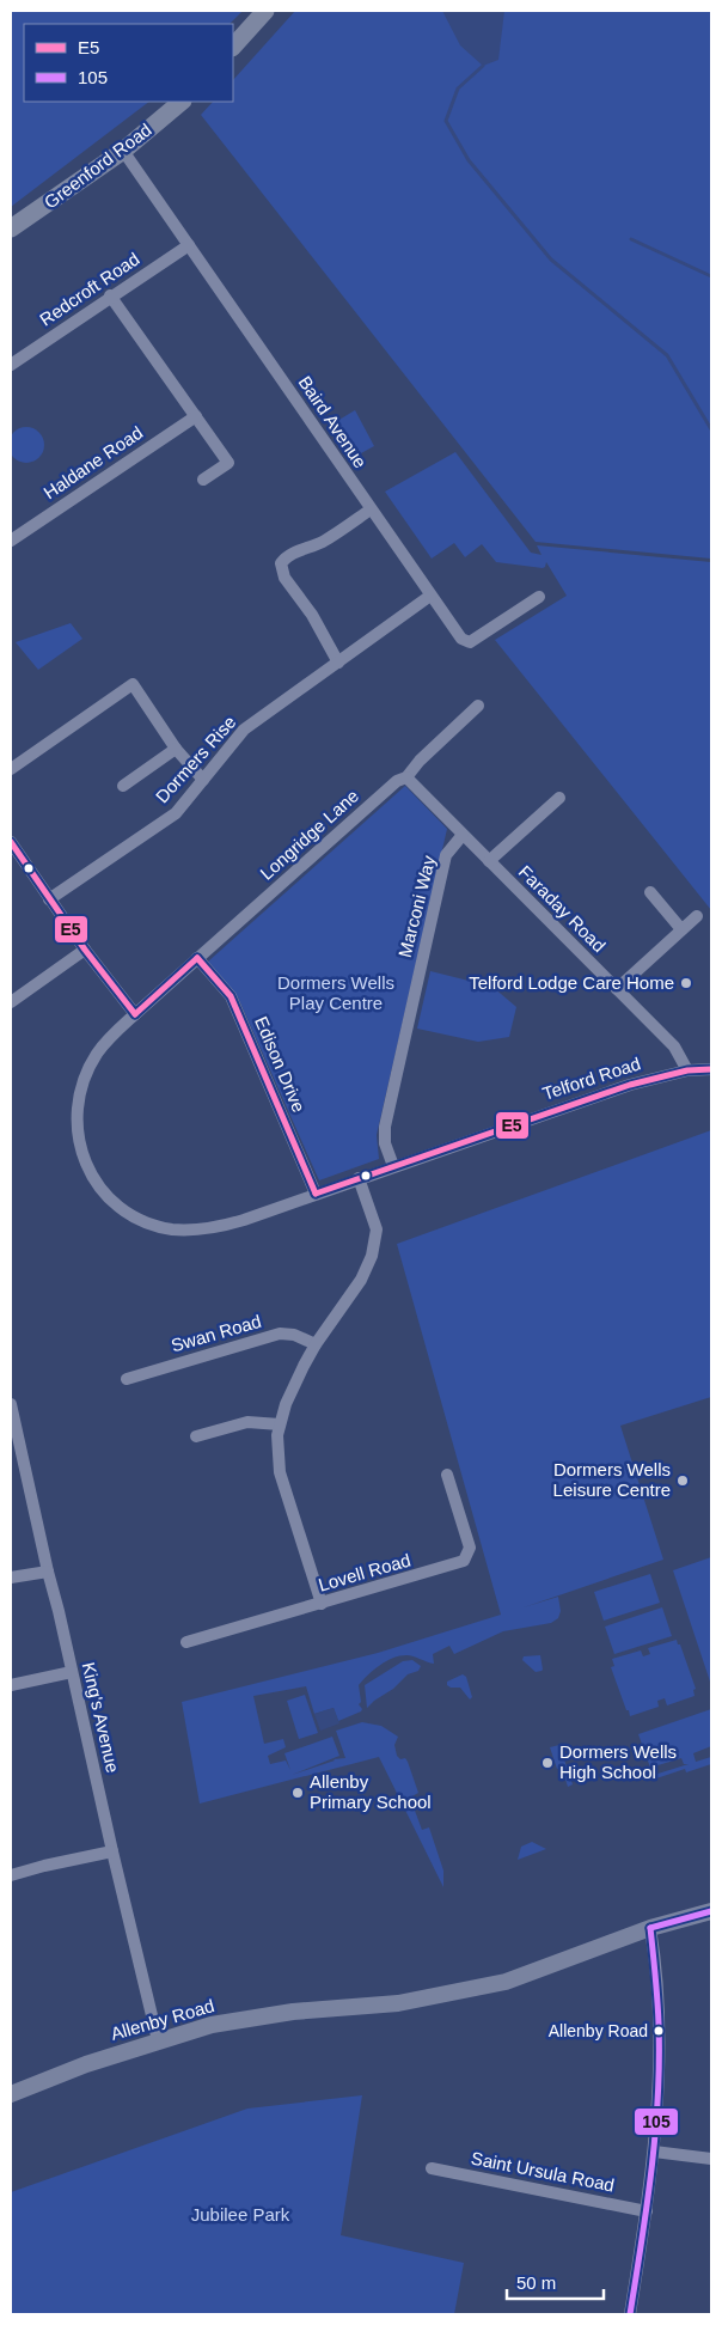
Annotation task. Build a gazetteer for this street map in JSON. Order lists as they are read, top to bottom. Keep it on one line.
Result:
{"streets":{"main road":["Greenford Road"],"street":["Redcroft Road","Baird Avenue","Haldane Road","Dormers Rise","Longridge Lane","Marconi Way","Faraday Road","Edison Drive","Telford Road","Swan Road","Lovell Road","King's Avenue","Allenby Road","Saint Ursula Road"]},"crossings":[["Greenford Road","Baird Avenue"],["Redcroft Road","Baird Avenue"],["Baird Avenue","Dormers Rise"],["Longridge Lane","Faraday Road"],["Longridge Lane","Edison Drive"],["Longridge Lane","Telford Road"],["Marconi Way","Faraday Road"],["Marconi Way","Telford Road"],["Faraday Road","Telford Road"],["Edison Drive","Telford Road"],["King's Avenue","Allenby Road"]],"parks":["Dormers Wells Play Centre","Jubilee Park"],"places":["Telford Lodge Care Home","Dormers Wells Leisure Centre","Dormers Wells High School","Allenby Primary School","Allenby Road"],"lines":["transit line E5","transit line 105"],"legend":["E5","105"],"scale_bar":"50 m"}
